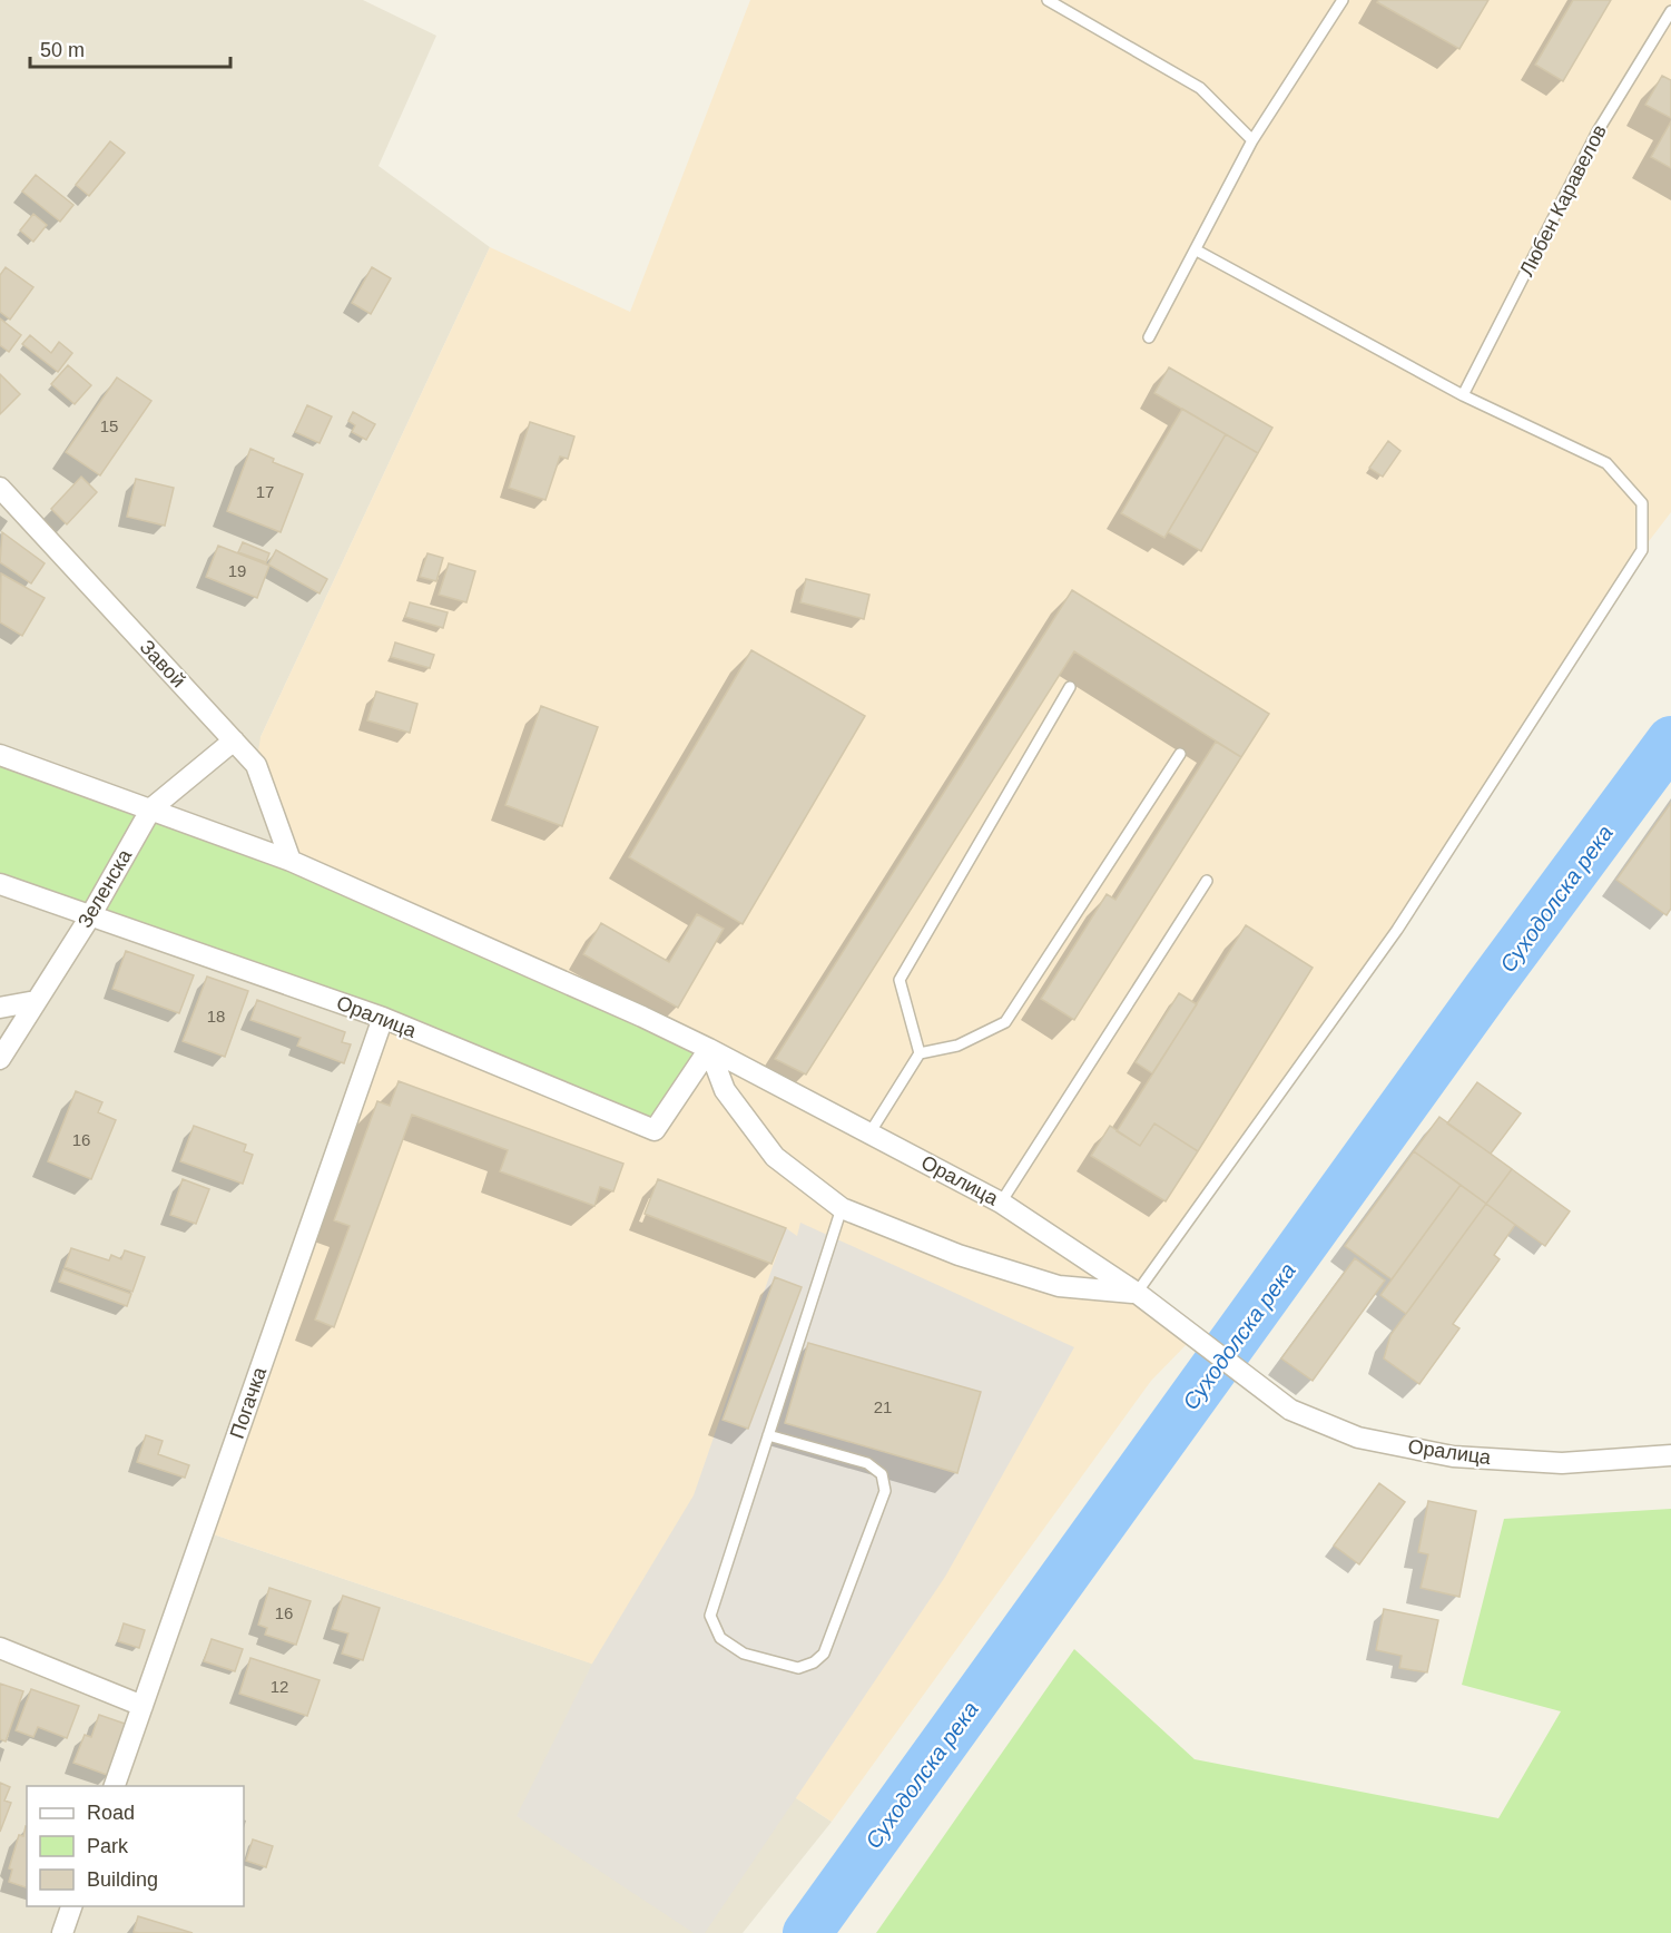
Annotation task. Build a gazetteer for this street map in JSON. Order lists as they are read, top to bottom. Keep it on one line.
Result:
{"streets":{"street":["Завой","Зеленска","Оралица","Погачка"],"lane":["Любен Каравелов"]},"crossings":[["Завой","Зеленска"],["Завой","Оралица"],["Зеленска","Оралица"],["Оралица","Погачка"]],"water":["Суходолска река"],"house_numbers":["15","17","19","18","16","21","16","12"],"legend":["Road","Park","Building"],"scale_bar":"50 m"}
